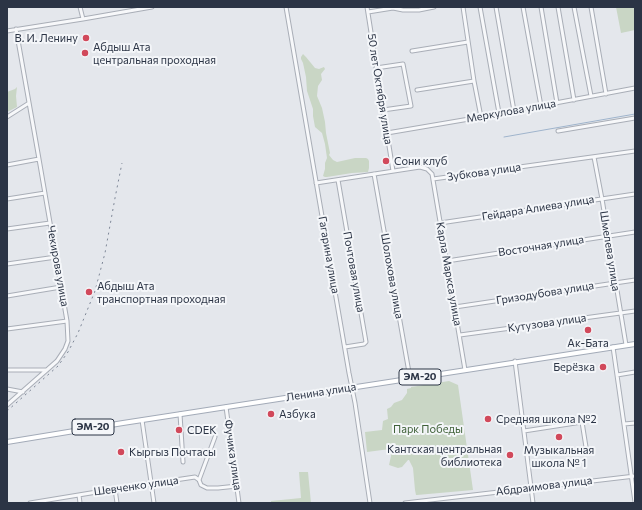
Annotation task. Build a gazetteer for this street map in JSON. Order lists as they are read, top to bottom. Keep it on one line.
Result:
{"streets":{"main road":["ЭМ-20","Ленина улица"],"street":["50 лет Октября улица","Меркулова улица","Зубкова улица","Гейдара Алиева улица","Восточная улица","Шмелева улица","Гагарина улица","Чекирова улица","Почтовая улица","Карла Маркса улица","Шолохова улица","Гризодубова улица","Кутузова улица","Фучика улица","Шевченко улица","Абдраимова улица"]},"crossings":[["50 лет Октября улица","Меркулова улица"],["50 лет Октября улица","Зубкова улица"],["Зубкова улица","Шмелева улица"],["Зубкова улица","Гагарина улица"],["Зубкова улица","Почтовая улица"],["Зубкова улица","Карла Маркса улица"],["Зубкова улица","Шолохова улица"],["Гейдара Алиева улица","Шмелева улица"],["Гейдара Алиева улица","Карла Маркса улица"],["Восточная улица","Шмелева улица"],["Восточная улица","Карла Маркса улица"],["Шмелева улица","Гризодубова улица"],["Шмелева улица","Кутузова улица"],["Шмелева улица","Ленина улица"],["Гагарина улица","Почтовая улица"],["Гагарина улица","Ленина улица"],["Карла Маркса улица","Гризодубова улица"],["Карла Маркса улица","Кутузова улица"],["Карла Маркса улица","Ленина улица"],["Шолохова улица","Ленина улица"],["Ленина улица","Фучика улица"]],"parks":["Парк Победы"],"places":["В. И. Ленину","Абдыш Ата центральная проходная","Сони клуб","Абдыш Ата транспортная проходная","Ак-Бата","Берёзка","Азбука","Средняя школа №2","CDEK","Музыкальная школа № 1","Кыргыз Почтасы","Кантская центральная библиотека"]}
